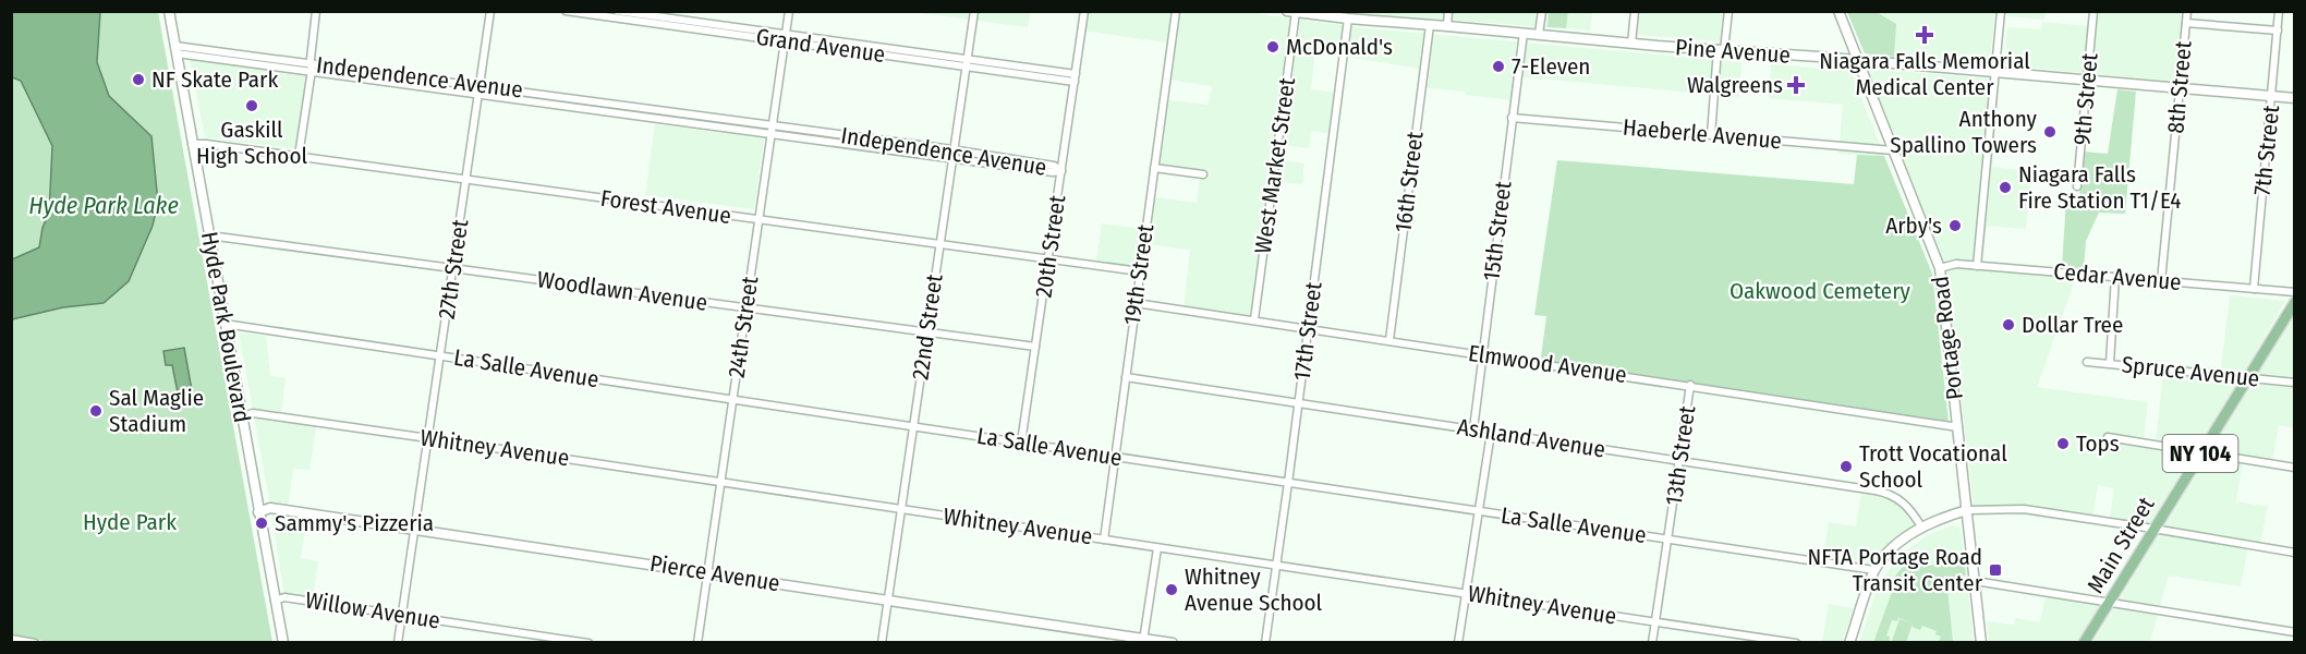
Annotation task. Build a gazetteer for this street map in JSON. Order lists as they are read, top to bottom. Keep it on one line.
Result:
{"streets":{"main road":["NY 104","Main Street"],"street":["Grand Avenue","Pine Avenue","Independence Avenue","8th Street","9th Street","Haeberle Avenue","7th Street","West Market Street","16th Street","Forest Avenue","15th Street","20th Street","27th Street","19th Street","Cedar Avenue","Woodlawn Avenue","Hyde Park Boulevard","24th Street","22nd Street","17th Street","Portage Road","Elmwood Avenue","La Salle Avenue","Spruce Avenue","Ashland Avenue","Whitney Avenue","13th Street","Pierce Avenue","Willow Avenue"]},"crossings":[["Grand Avenue","24th Street"],["Pine Avenue","8th Street"],["Pine Avenue","9th Street"],["Pine Avenue","7th Street"],["Pine Avenue","West Market Street"],["Pine Avenue","16th Street"],["Pine Avenue","15th Street"],["Pine Avenue","17th Street"],["Pine Avenue","Portage Road"],["Independence Avenue","20th Street"],["Independence Avenue","27th Street"],["Independence Avenue","Hyde Park Boulevard"],["Independence Avenue","24th Street"],["Independence Avenue","22nd Street"],["8th Street","Cedar Avenue"],["Haeberle Avenue","15th Street"],["Haeberle Avenue","Portage Road"],["7th Street","Cedar Avenue"],["West Market Street","Elmwood Avenue"],["16th Street","Elmwood Avenue"],["Forest Avenue","20th Street"],["Forest Avenue","27th Street"],["Forest Avenue","19th Street"],["Forest Avenue","Hyde Park Boulevard"],["Forest Avenue","24th Street"],["Forest Avenue","22nd Street"],["15th Street","Elmwood Avenue"],["15th Street","Ashland Avenue"],["20th Street","Woodlawn Avenue"],["20th Street","La Salle Avenue"],["27th Street","Woodlawn Avenue"],["27th Street","La Salle Avenue"],["27th Street","Whitney Avenue"],["27th Street","Pierce Avenue"],["27th Street","Willow Avenue"],["19th Street","Elmwood Avenue"],["19th Street","La Salle Avenue"],["19th Street","Ashland Avenue"],["19th Street","Whitney Avenue"],["Cedar Avenue","Portage Road"],["Woodlawn Avenue","Hyde Park Boulevard"],["Woodlawn Avenue","24th Street"],["Woodlawn Avenue","22nd Street"],["Hyde Park Boulevard","La Salle Avenue"],["Hyde Park Boulevard","Whitney Avenue"],["Hyde Park Boulevard","Pierce Avenue"],["Hyde Park Boulevard","Willow Avenue"],["24th Street","La Salle Avenue"],["24th Street","Whitney Avenue"],["24th Street","Pierce Avenue"],["22nd Street","La Salle Avenue"],["22nd Street","Whitney Avenue"],["22nd Street","Pierce Avenue"],["17th Street","Elmwood Avenue"],["17th Street","La Salle Avenue"],["17th Street","Ashland Avenue"],["17th Street","Whitney Avenue"],["Portage Road","Elmwood Avenue"],["Elmwood Avenue","13th Street"],["La Salle Avenue","13th Street"],["Spruce Avenue","Main Street"],["Ashland Avenue","13th Street"],["Whitney Avenue","13th Street"]],"water":["Hyde Park Lake"],"parks":["Oakwood Cemetery","Hyde Park"],"places":{"health":["Niagara Falls Memorial Medical Center","Walgreens"],"other":["McDonald's","7-Eleven","NF Skate Park","Gaskill High School","Anthony Spallino Towers","Niagara Falls Fire Station T1/E4","Arby's","Dollar Tree","Sal Maglie Stadium","Tops","Trott Vocational School","Sammy's Pizzeria","Whitney Avenue School"],"transit":["NFTA Portage Road Transit Center"]}}
